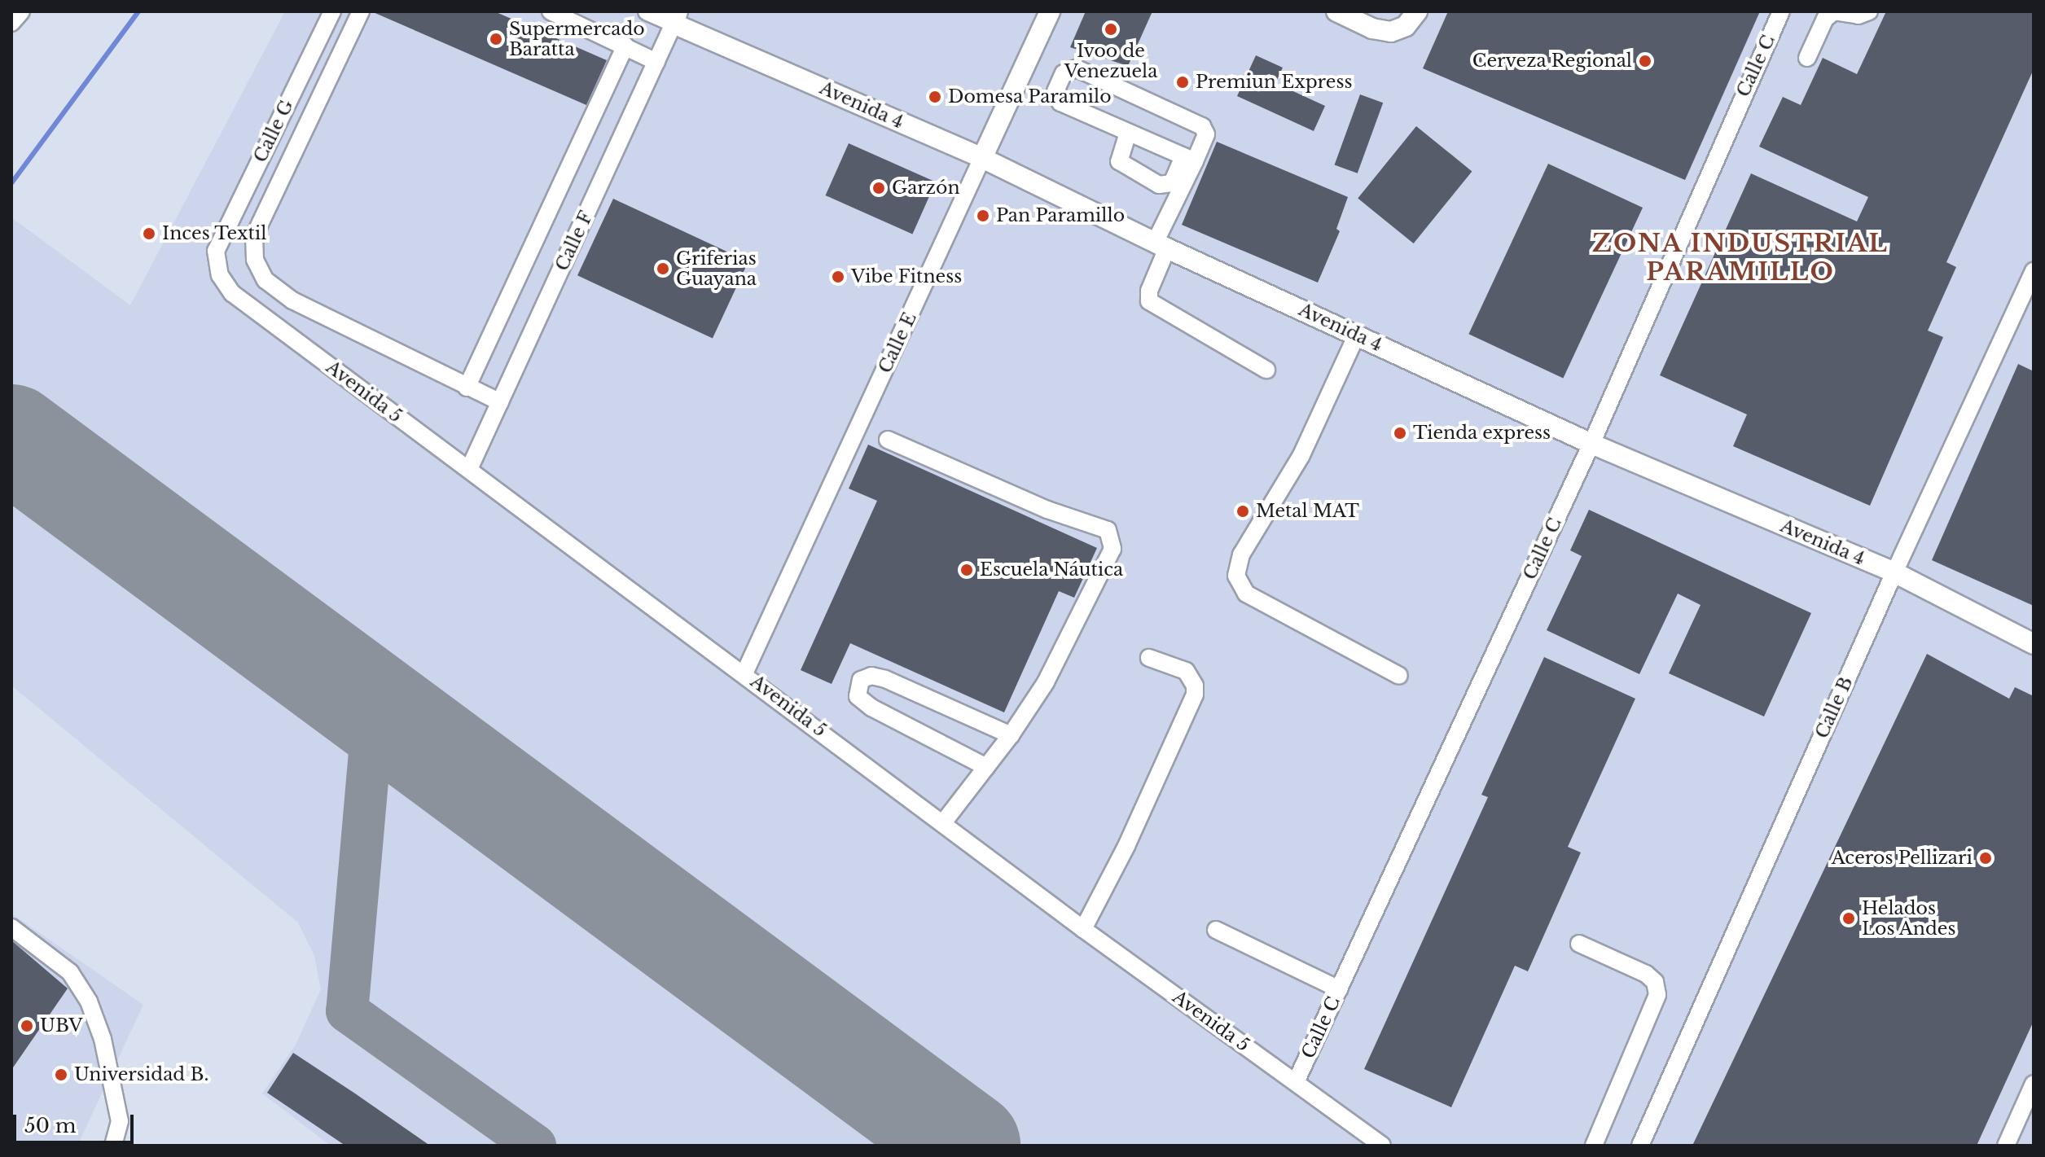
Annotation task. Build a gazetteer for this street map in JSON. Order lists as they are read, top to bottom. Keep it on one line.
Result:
{"streets":{"main road":["Avenida 4","Calle E"],"street":["Calle C","Calle G","Calle F","Avenida 5","Calle B"]},"crossings":[["Calle C","Avenida 4"],["Calle C","Avenida 5"],["Avenida 4","Calle F"],["Avenida 4","Calle E"],["Avenida 4","Calle B"],["Calle G","Avenida 5"],["Calle F","Avenida 5"],["Calle E","Avenida 5"]],"districts":["ZONA INDUSTRIAL PARAMILLO"],"places":["Ivoo de Venezuela","Supermercado Baratta","Cerveza Regional","Premiun Express","Domesa Paramilo","Garzón","Pan Paramillo","Inces Textil","Griferias Guayana","Vibe Fitness","Tienda express","Metal MAT","Escuela Náutica","Aceros Pellizari","Helados Los Andes","UBV","Universidad B."],"scale_bar":"50 m"}
